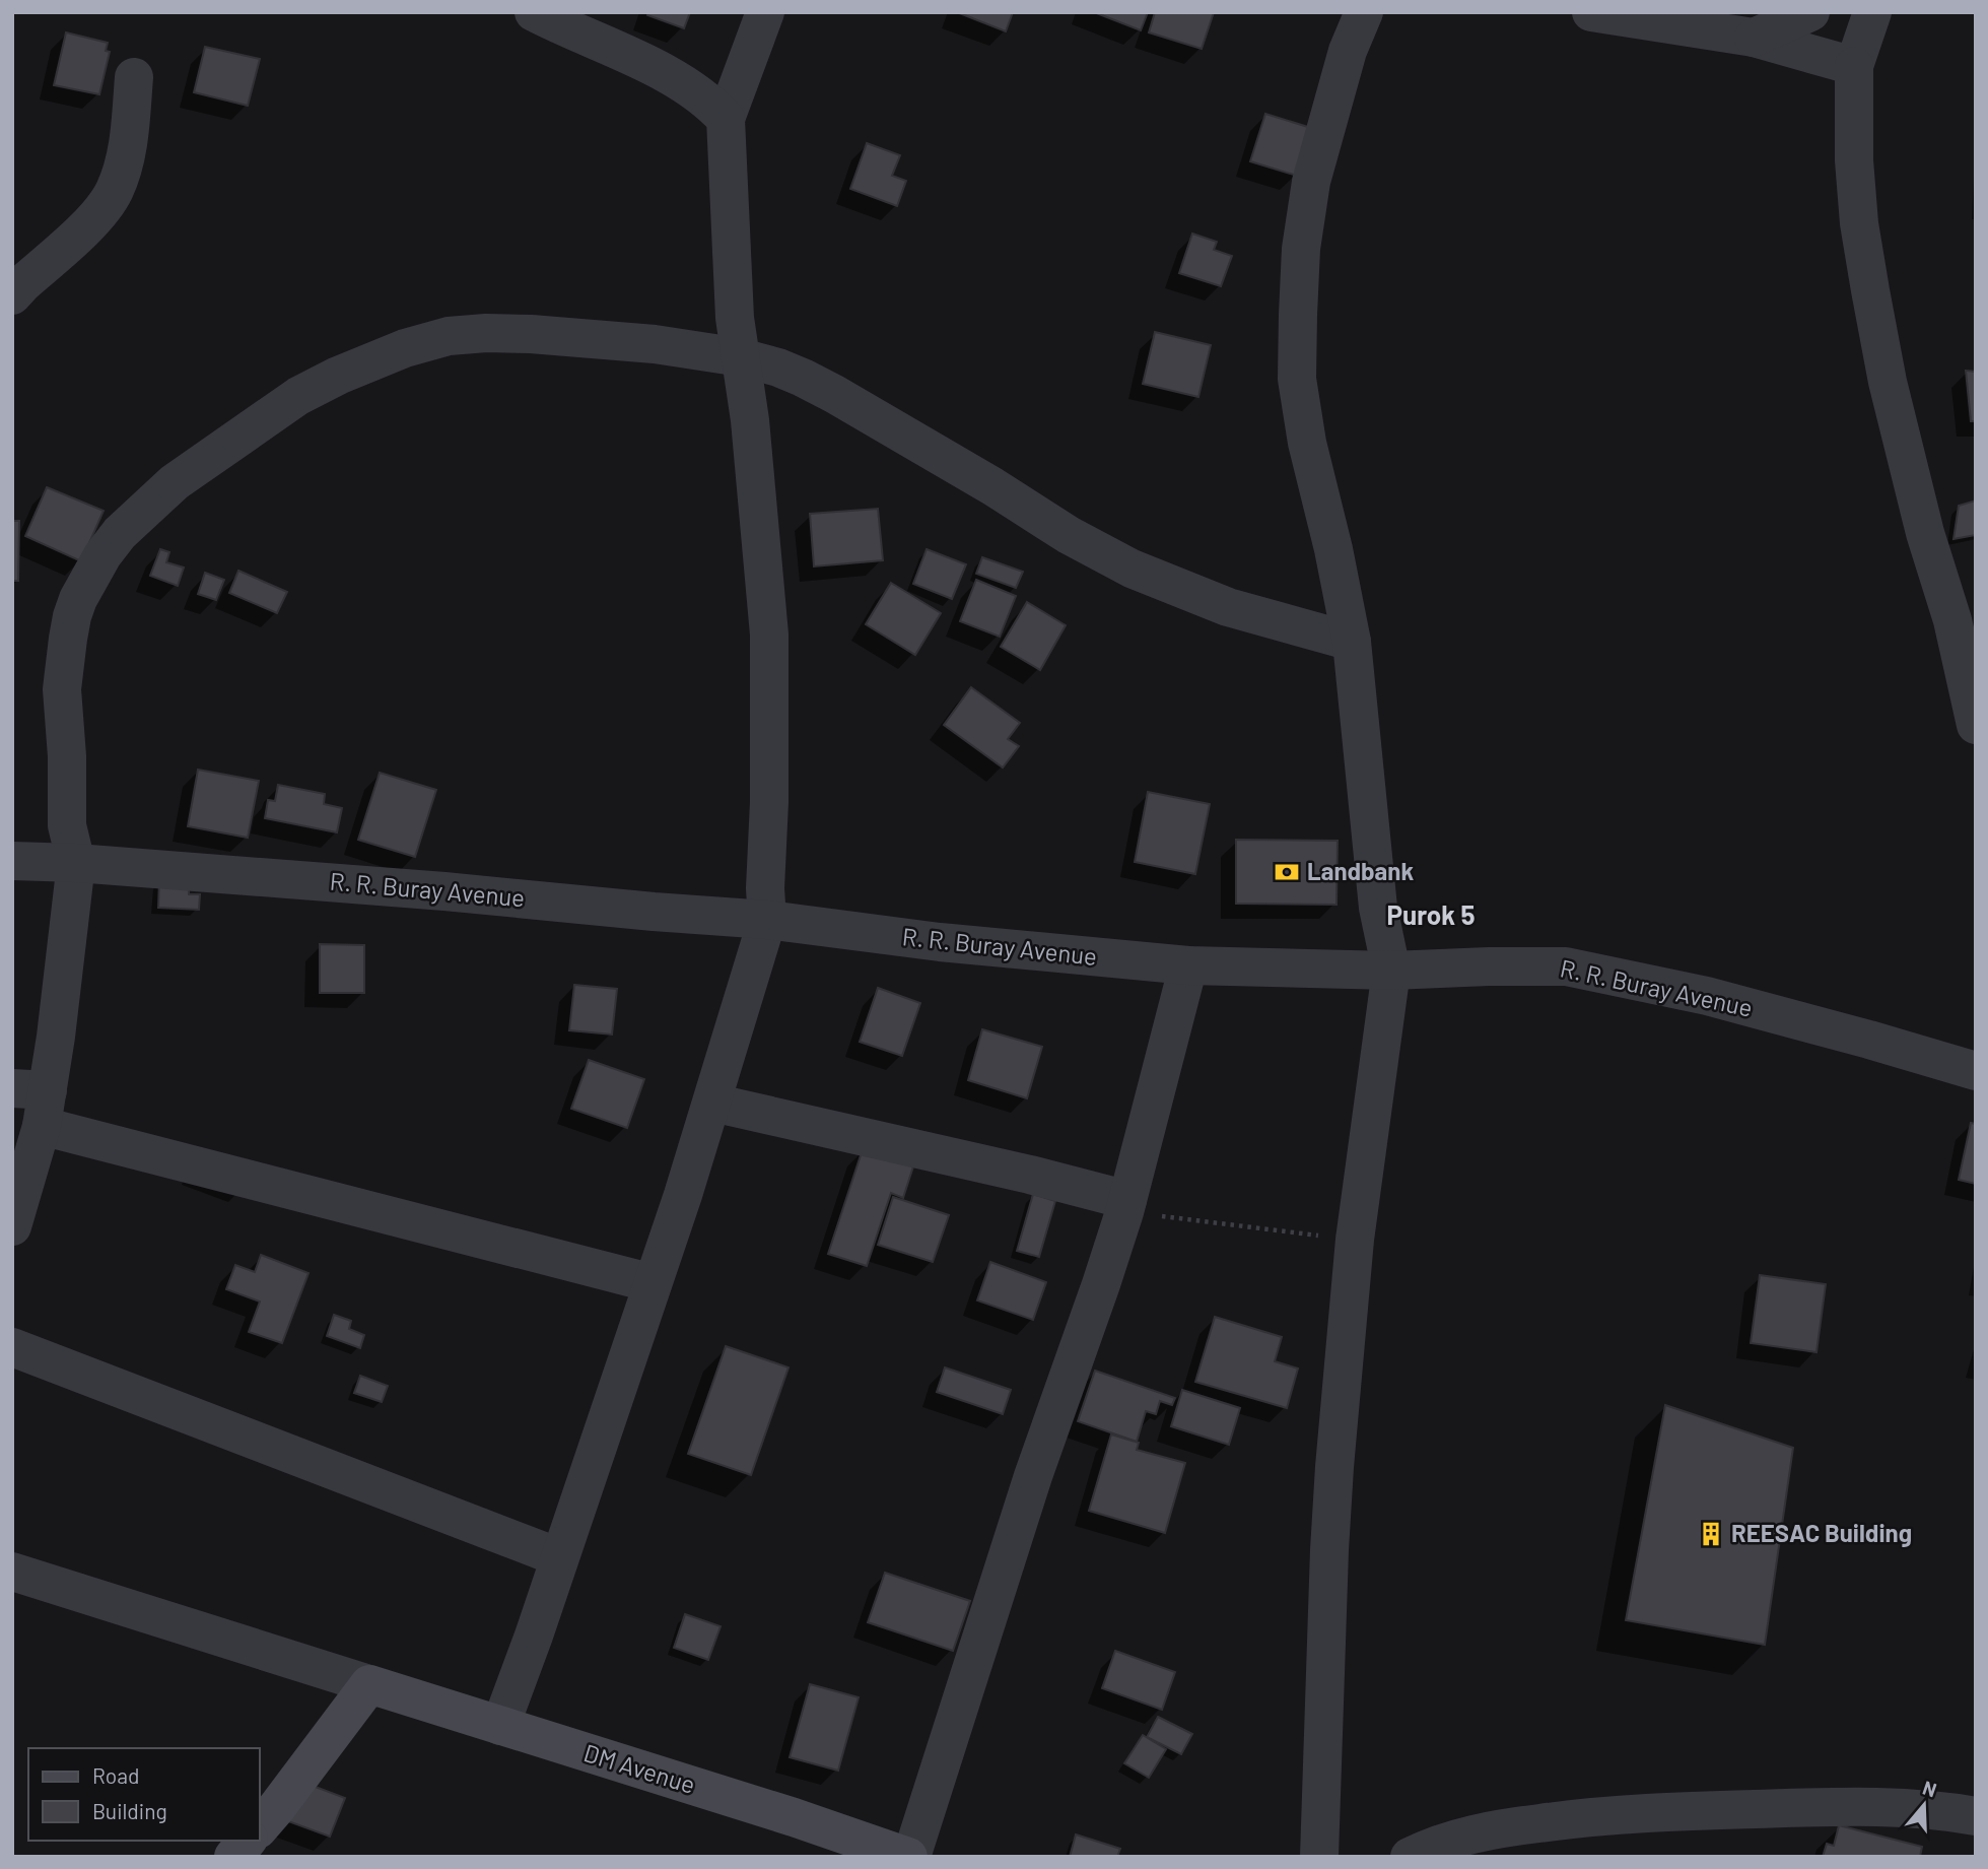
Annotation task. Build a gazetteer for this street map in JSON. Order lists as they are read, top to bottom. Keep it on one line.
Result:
{"streets":{"main road":["DM Avenue"],"street":["R. R. Buray Avenue"]},"districts":["Purok 5"],"places":{"bank":["Landbank"],"building":["REESAC Building"]},"legend":["Road","Building"],"north":"top"}
